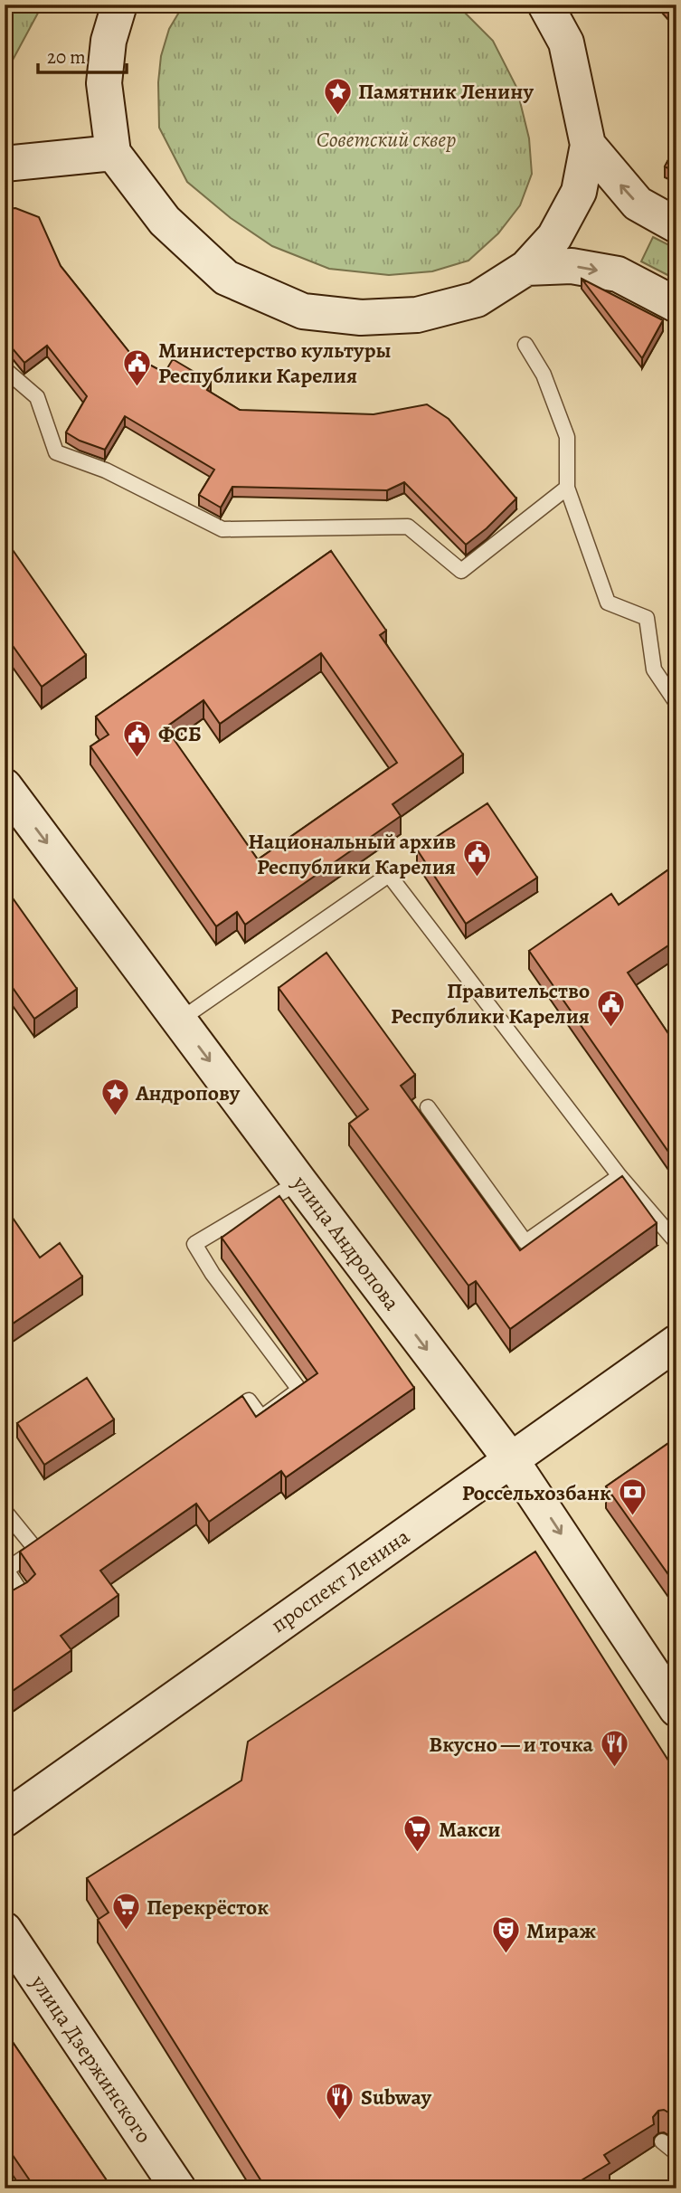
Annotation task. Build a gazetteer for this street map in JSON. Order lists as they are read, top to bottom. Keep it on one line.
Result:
{"streets":{"main road":["улица Андропова","проспект Ленина","улица Дзержинского"]},"crossings":[["улица Андропова","проспект Ленина"]],"one_way":["улица Андропова"],"parks":["Советский сквер"],"places":{"place":["Памятник Ленину","Андропову"],"public building":["Министерство культуры Республики Карелия","ФСБ","Национальный архив Республики Карелия","Правительство Республики Карелия"],"bank":["Россельхозбанк"],"restaurant":["Вкусно — и точка","Subway"],"supermarket":["Макси","Перекрёсток"],"theatre":["Мираж"]},"scale_bar":"20 m"}
